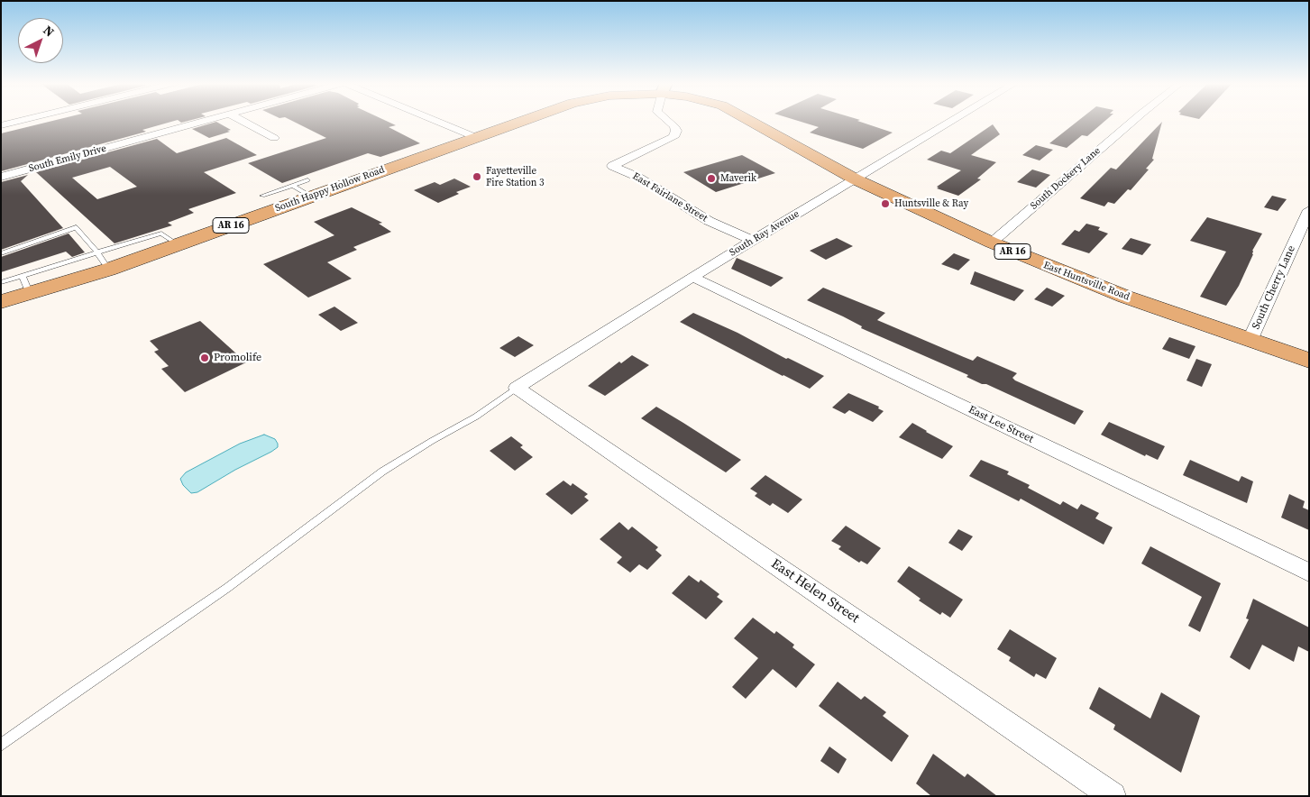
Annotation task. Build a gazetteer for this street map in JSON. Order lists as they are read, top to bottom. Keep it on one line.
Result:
{"streets":{"main road":["South Happy Hollow Road","AR 16","East Huntsville Road"],"street":["South Emily Drive","South Dockery Lane","East Fairlane Street","South Ray Avenue","South Cherry Lane","East Lee Street","East Helen Street"]},"crossings":[["South Dockery Lane","East Huntsville Road"],["East Fairlane Street","South Ray Avenue"],["South Ray Avenue","East Huntsville Road"],["South Ray Avenue","East Lee Street"],["South Ray Avenue","East Helen Street"],["East Huntsville Road","South Cherry Lane"]],"places":["Fayetteville Fire Station 3","Maverik","Huntsville & Ray","Promolife"],"north":"top right"}
